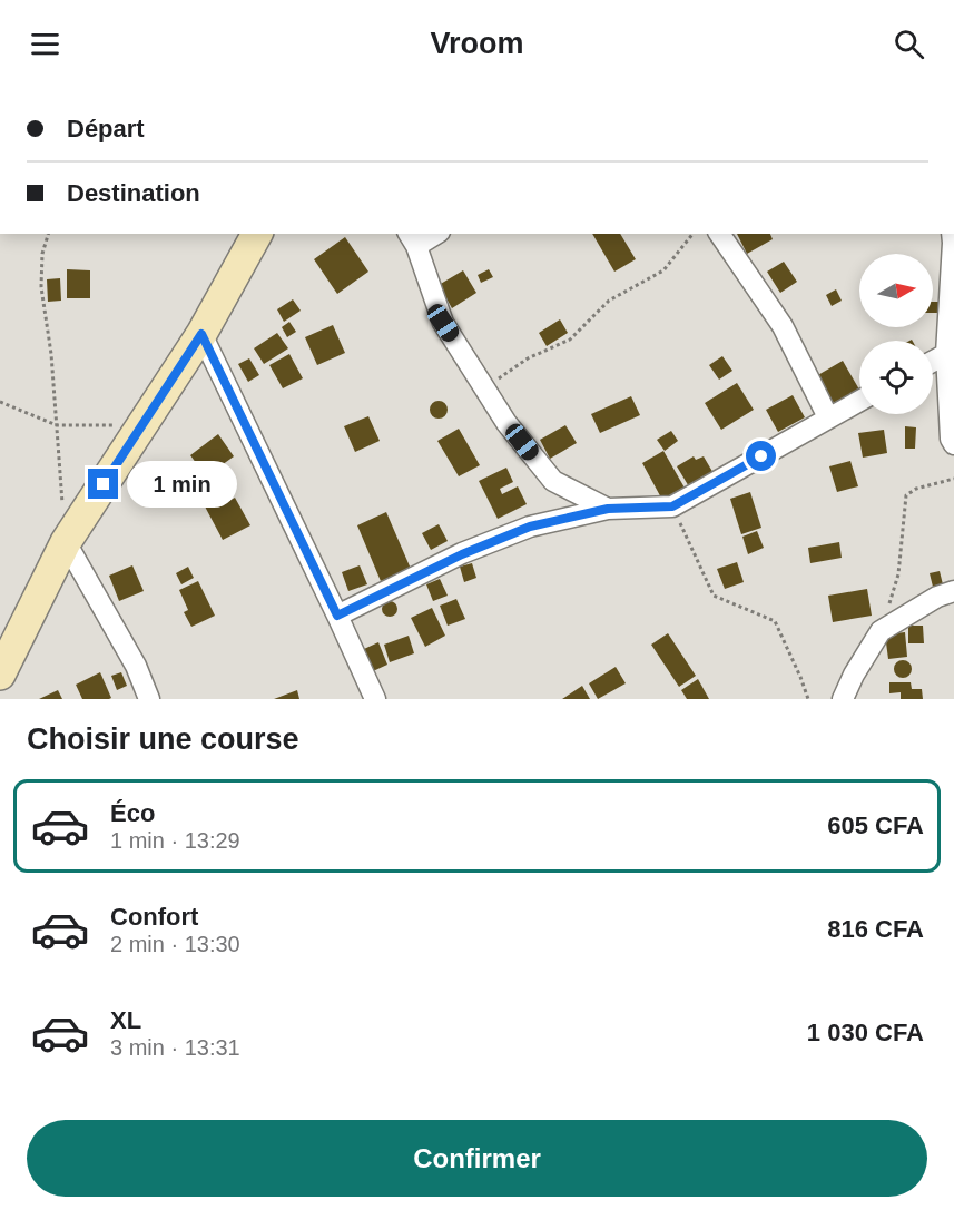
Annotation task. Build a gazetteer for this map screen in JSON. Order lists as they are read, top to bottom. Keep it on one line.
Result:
{"north":"right","page":{"header":"Vroom","banner":["Départ","Destination"],"bubble":"1 min","heading":"Choisir une course","list":[{"name":"Éco","note":"1 min · 13:29","value":"605 CFA"},{"name":"Confort","note":"2 min · 13:30","value":"816 CFA"},{"name":"XL","note":"3 min · 13:31","value":"1 030 CFA"}],"buttons":"Confirmer"}}
